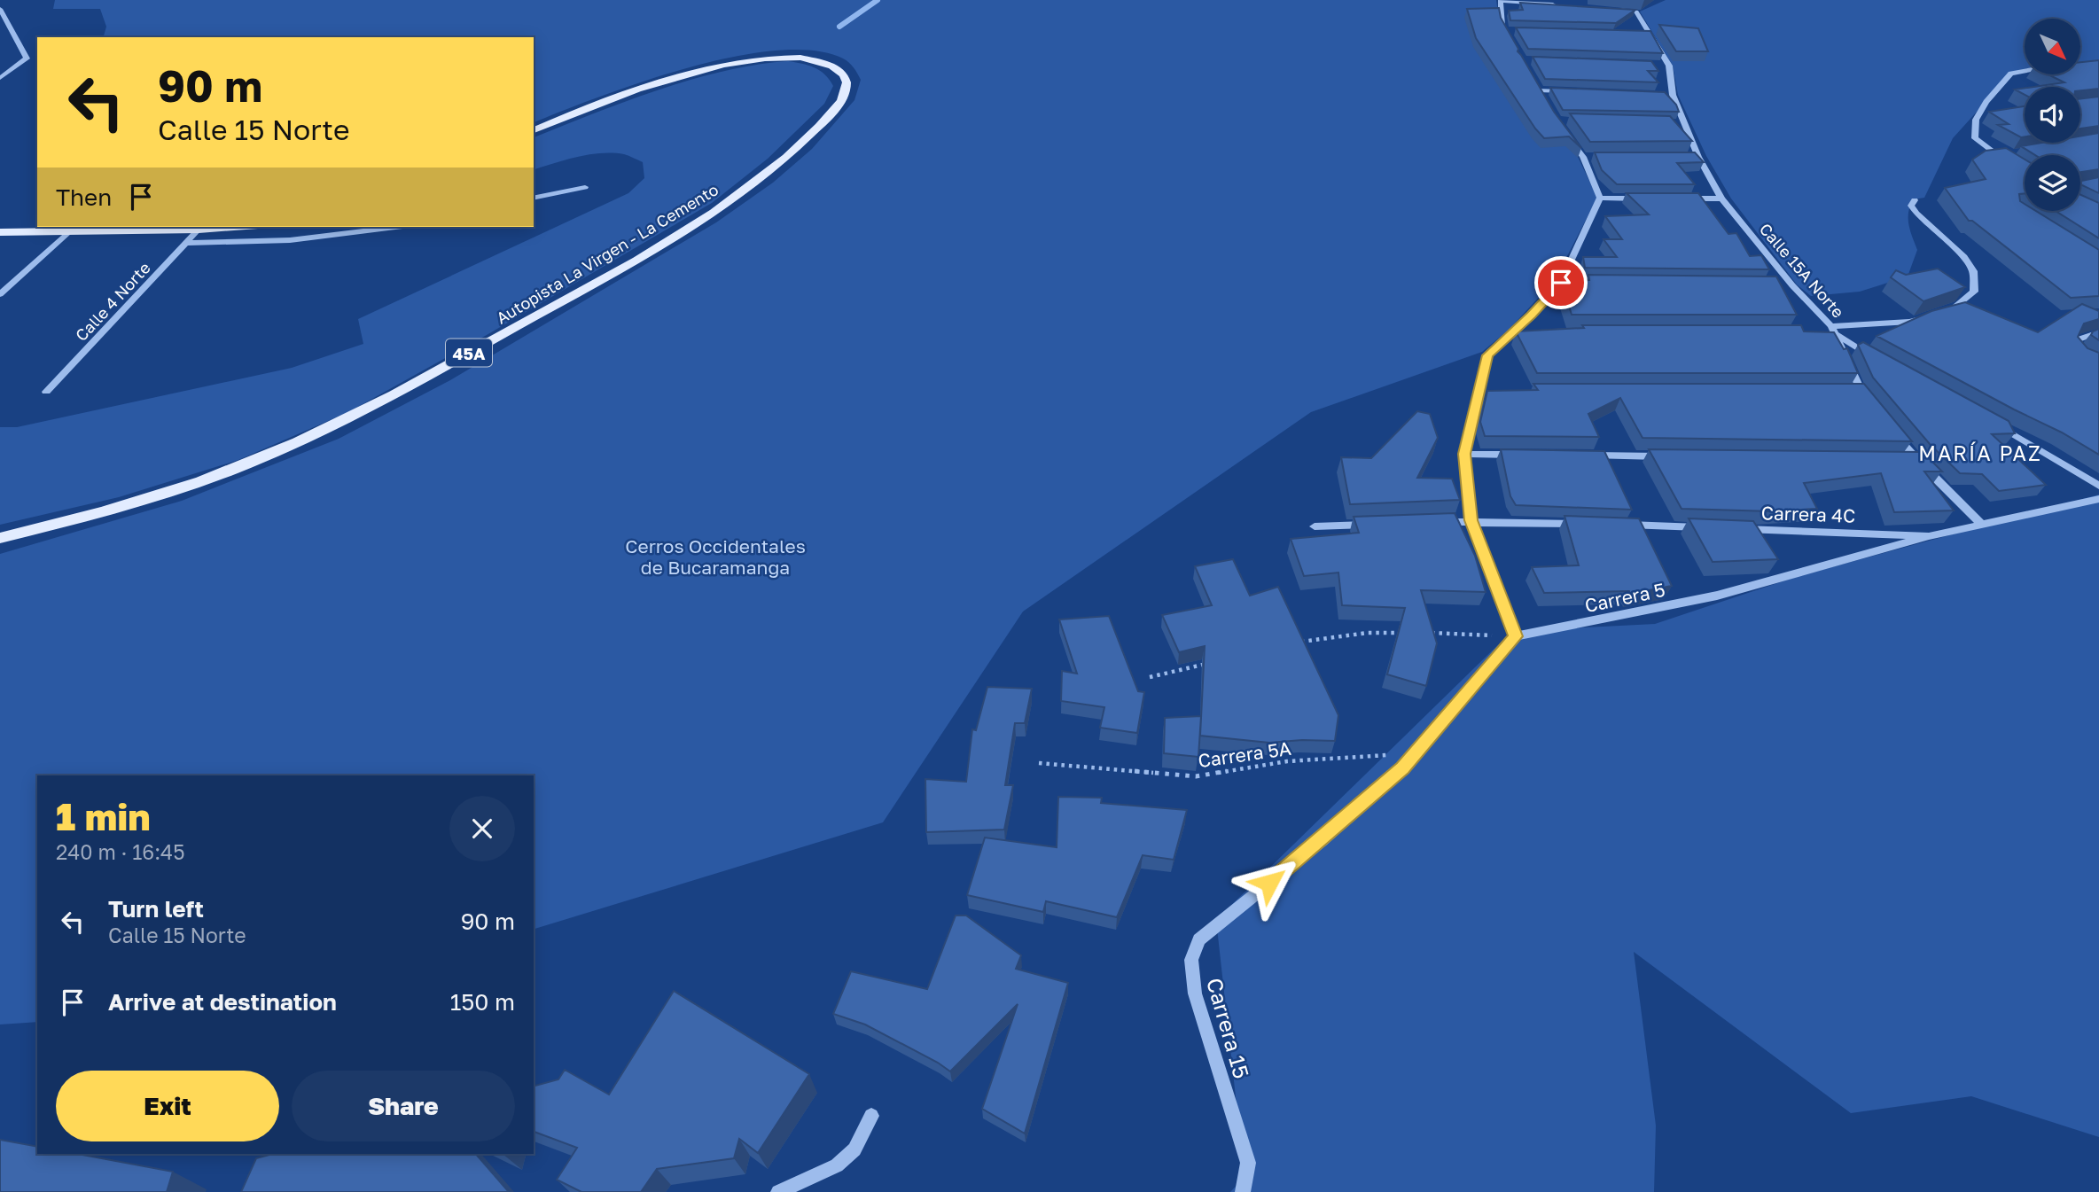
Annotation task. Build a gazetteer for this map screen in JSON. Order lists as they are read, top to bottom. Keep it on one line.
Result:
{"streets":{"main road":["Autopista La Virgen - La Cemento","45A"],"street":["Calle 15A Norte","Calle 4 Norte","Carrera 4C","Carrera 5","Carrera 15"],"path":["Carrera 5A"]},"crossings":[["Carrera 4C","Carrera 5"],["Carrera 5","Carrera 15"],["Carrera 5A","Carrera 15"]],"districts":["MARÍA PAZ"],"parks":["Cerros Occidentales de Bucaramanga"],"north":"bottom right","page":{"turn":["90 m","Calle 15 Norte"],"then":"Then","heading":["1 min","240 m · 16:45"],"list":[{"name":"Turn left","note":"Calle 15 Norte","value":"90 m"},{"name":"Arrive at destination","value":"150 m"}],"buttons":["Exit","Share"]}}
